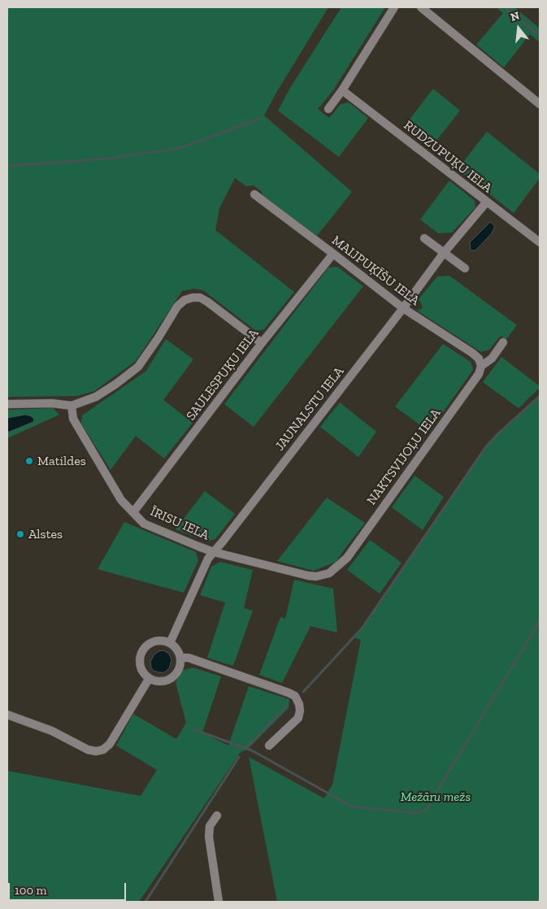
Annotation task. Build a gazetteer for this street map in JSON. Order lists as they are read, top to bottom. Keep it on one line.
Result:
{"streets":{"street":["RUDZUPUĶU IELA","MAIJPUĶĪŠU IELA","SAULESPUĶU IELA","JAUNALSTU IELA","NAKTSVIJOĻU IELA","ĪRISU IELA"]},"crossings":[["RUDZUPUĶU IELA","JAUNALSTU IELA"],["MAIJPUĶĪŠU IELA","SAULESPUĶU IELA"],["MAIJPUĶĪŠU IELA","JAUNALSTU IELA"],["MAIJPUĶĪŠU IELA","NAKTSVIJOĻU IELA"],["SAULESPUĶU IELA","ĪRISU IELA"],["JAUNALSTU IELA","ĪRISU IELA"],["NAKTSVIJOĻU IELA","ĪRISU IELA"]],"parks":["Mežāru mežs"],"places":["Matildes","Alstes"],"scale_bar":"100 m","north":"top"}
